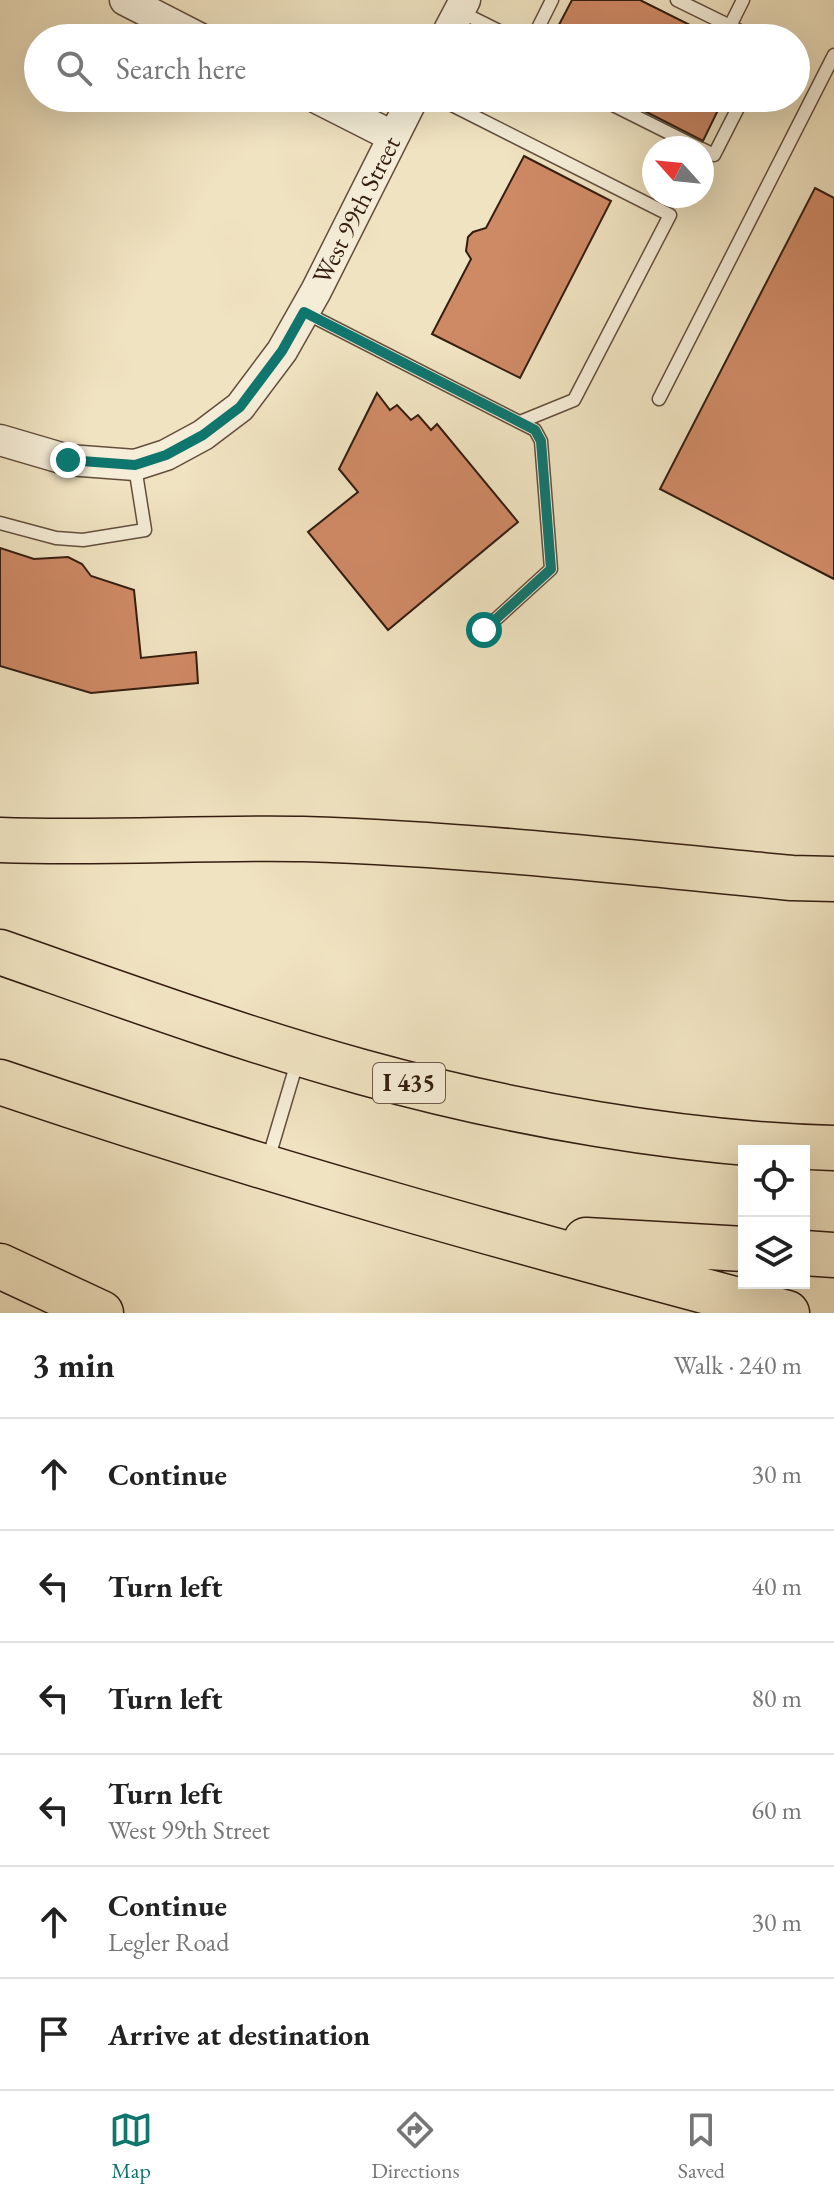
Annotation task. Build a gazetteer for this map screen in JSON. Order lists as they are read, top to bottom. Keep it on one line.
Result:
{"streets":{"highway":["I 435"],"street":["West 99th Street"]},"north":"top left","page":{"search":"Search here","heading":["3 min","Walk · 240 m"],"list":[["Continue","30 m"],["Turn left","40 m"],["Turn left","80 m"],["Turn left","West 99th Street","60 m"],["Continue","Legler Road","30 m"],"Arrive at destination"],"nav":["Map","Directions","Saved"]}}
